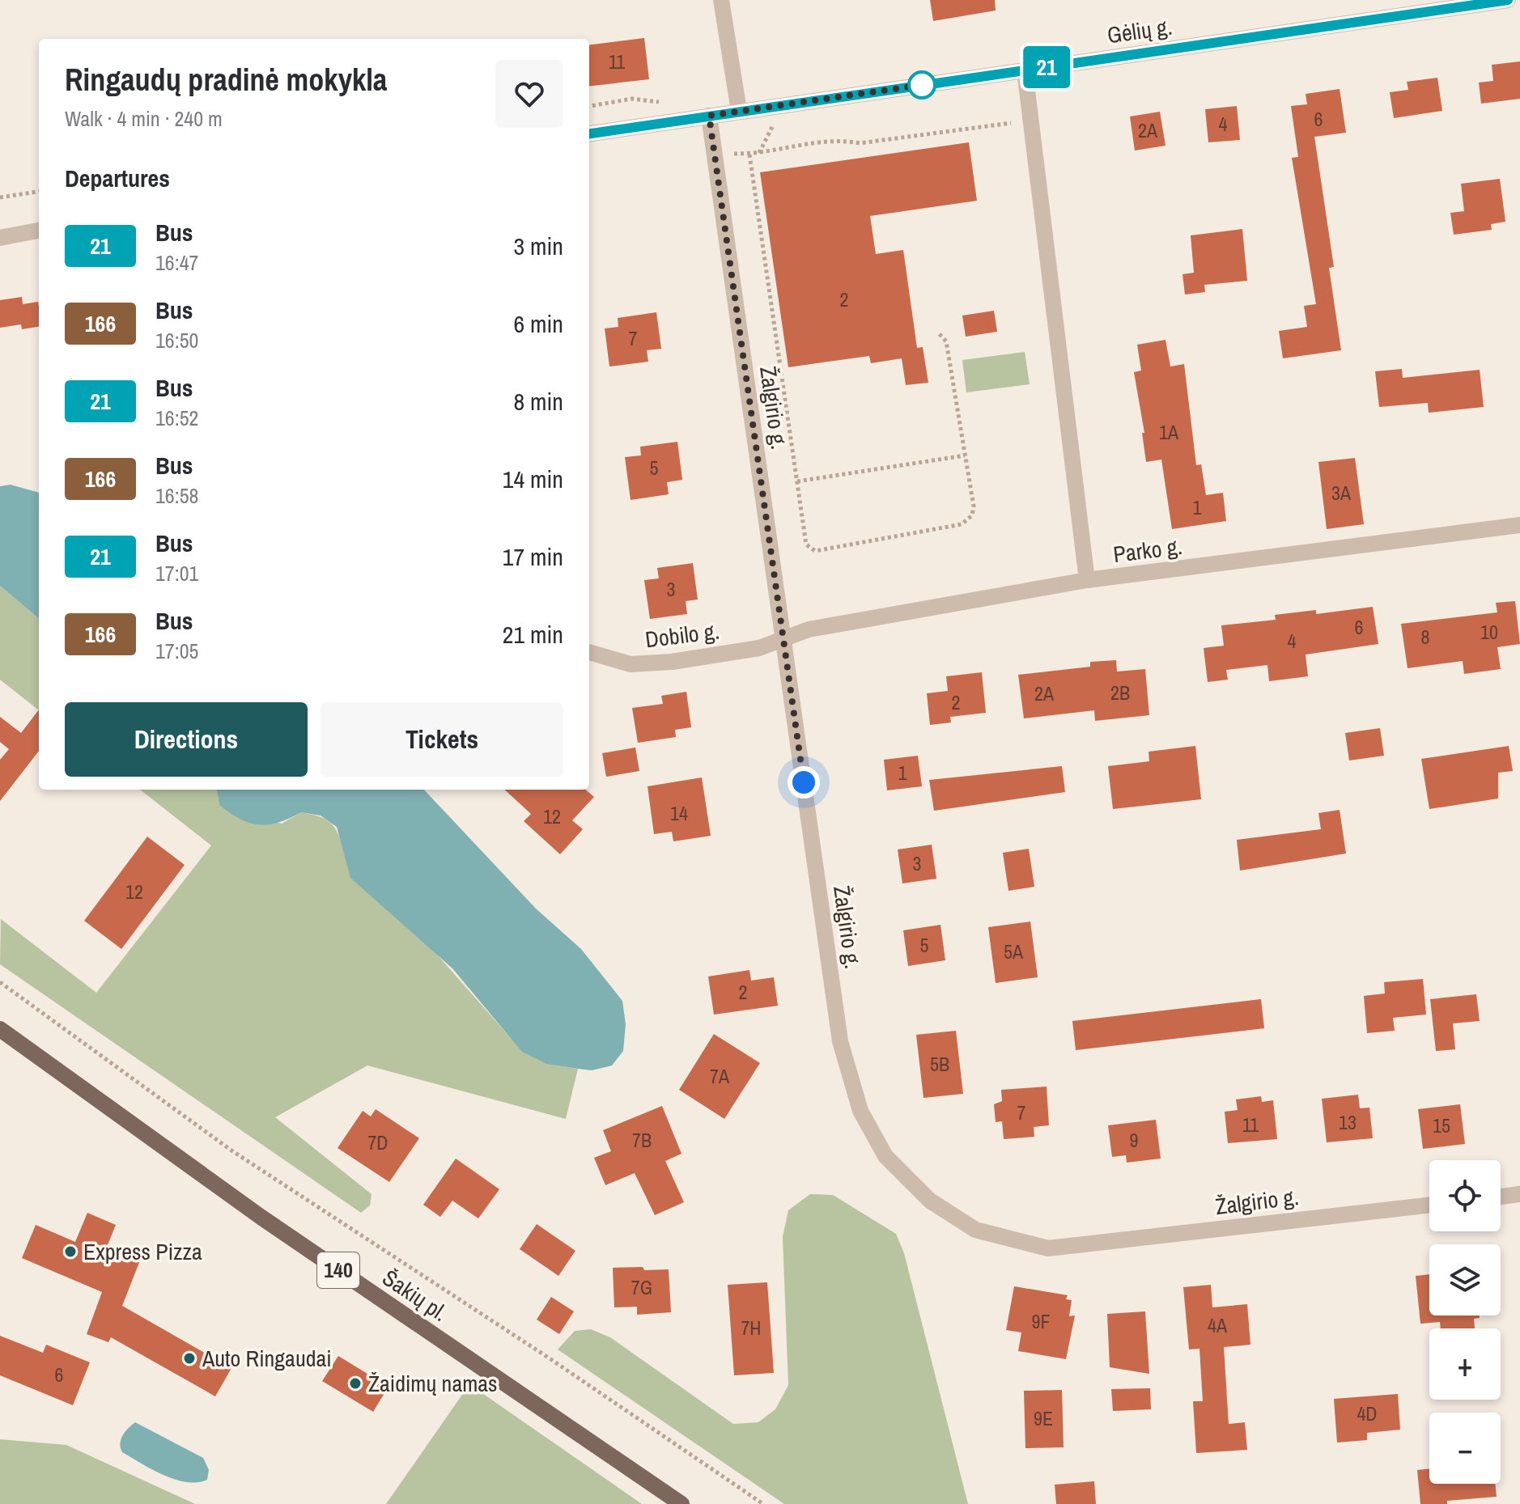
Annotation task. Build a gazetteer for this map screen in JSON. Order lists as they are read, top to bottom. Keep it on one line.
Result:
{"streets":{"main road":["140","Šakių pl."],"street":["Gėlių g.","Žalgirio g.","Parko g.","Dobilo g."]},"crossings":[["Gėlių g.","Žalgirio g."],["Žalgirio g.","Parko g."],["Žalgirio g.","Dobilo g."],["Parko g.","Dobilo g."]],"places":["Express Pizza","Auto Ringaudai","Žaidimų namas"],"lines":["bus line 21"],"house_numbers":["11","6","4","2A","2","7","1A","5","3A","1","3","6","10","8","4","2B","2A","2","1","14","12","3","12","5","5A","2","5B","7A","7","13","11","15","7B","9","7D","7G","9F","4A","7H","6","4D","9E"],"page":{"on_map":"21","heading":[["Ringaudų pradinė mokykla","Walk · 4 min · 240 m"],"Departures"],"list":[{"mark":"21","name":"Bus","note":"16:47","value":"3 min"},{"mark":"166","name":"Bus","note":"16:50","value":"6 min"},{"mark":"21","name":"Bus","note":"16:52","value":"8 min"},{"mark":"166","name":"Bus","note":"16:58","value":"14 min"},{"mark":"21","name":"Bus","note":"17:01","value":"17 min"},{"mark":"166","name":"Bus","note":"17:05","value":"21 min"}],"buttons":["Directions","Tickets"],"map_buttons":["+","−"]}}
